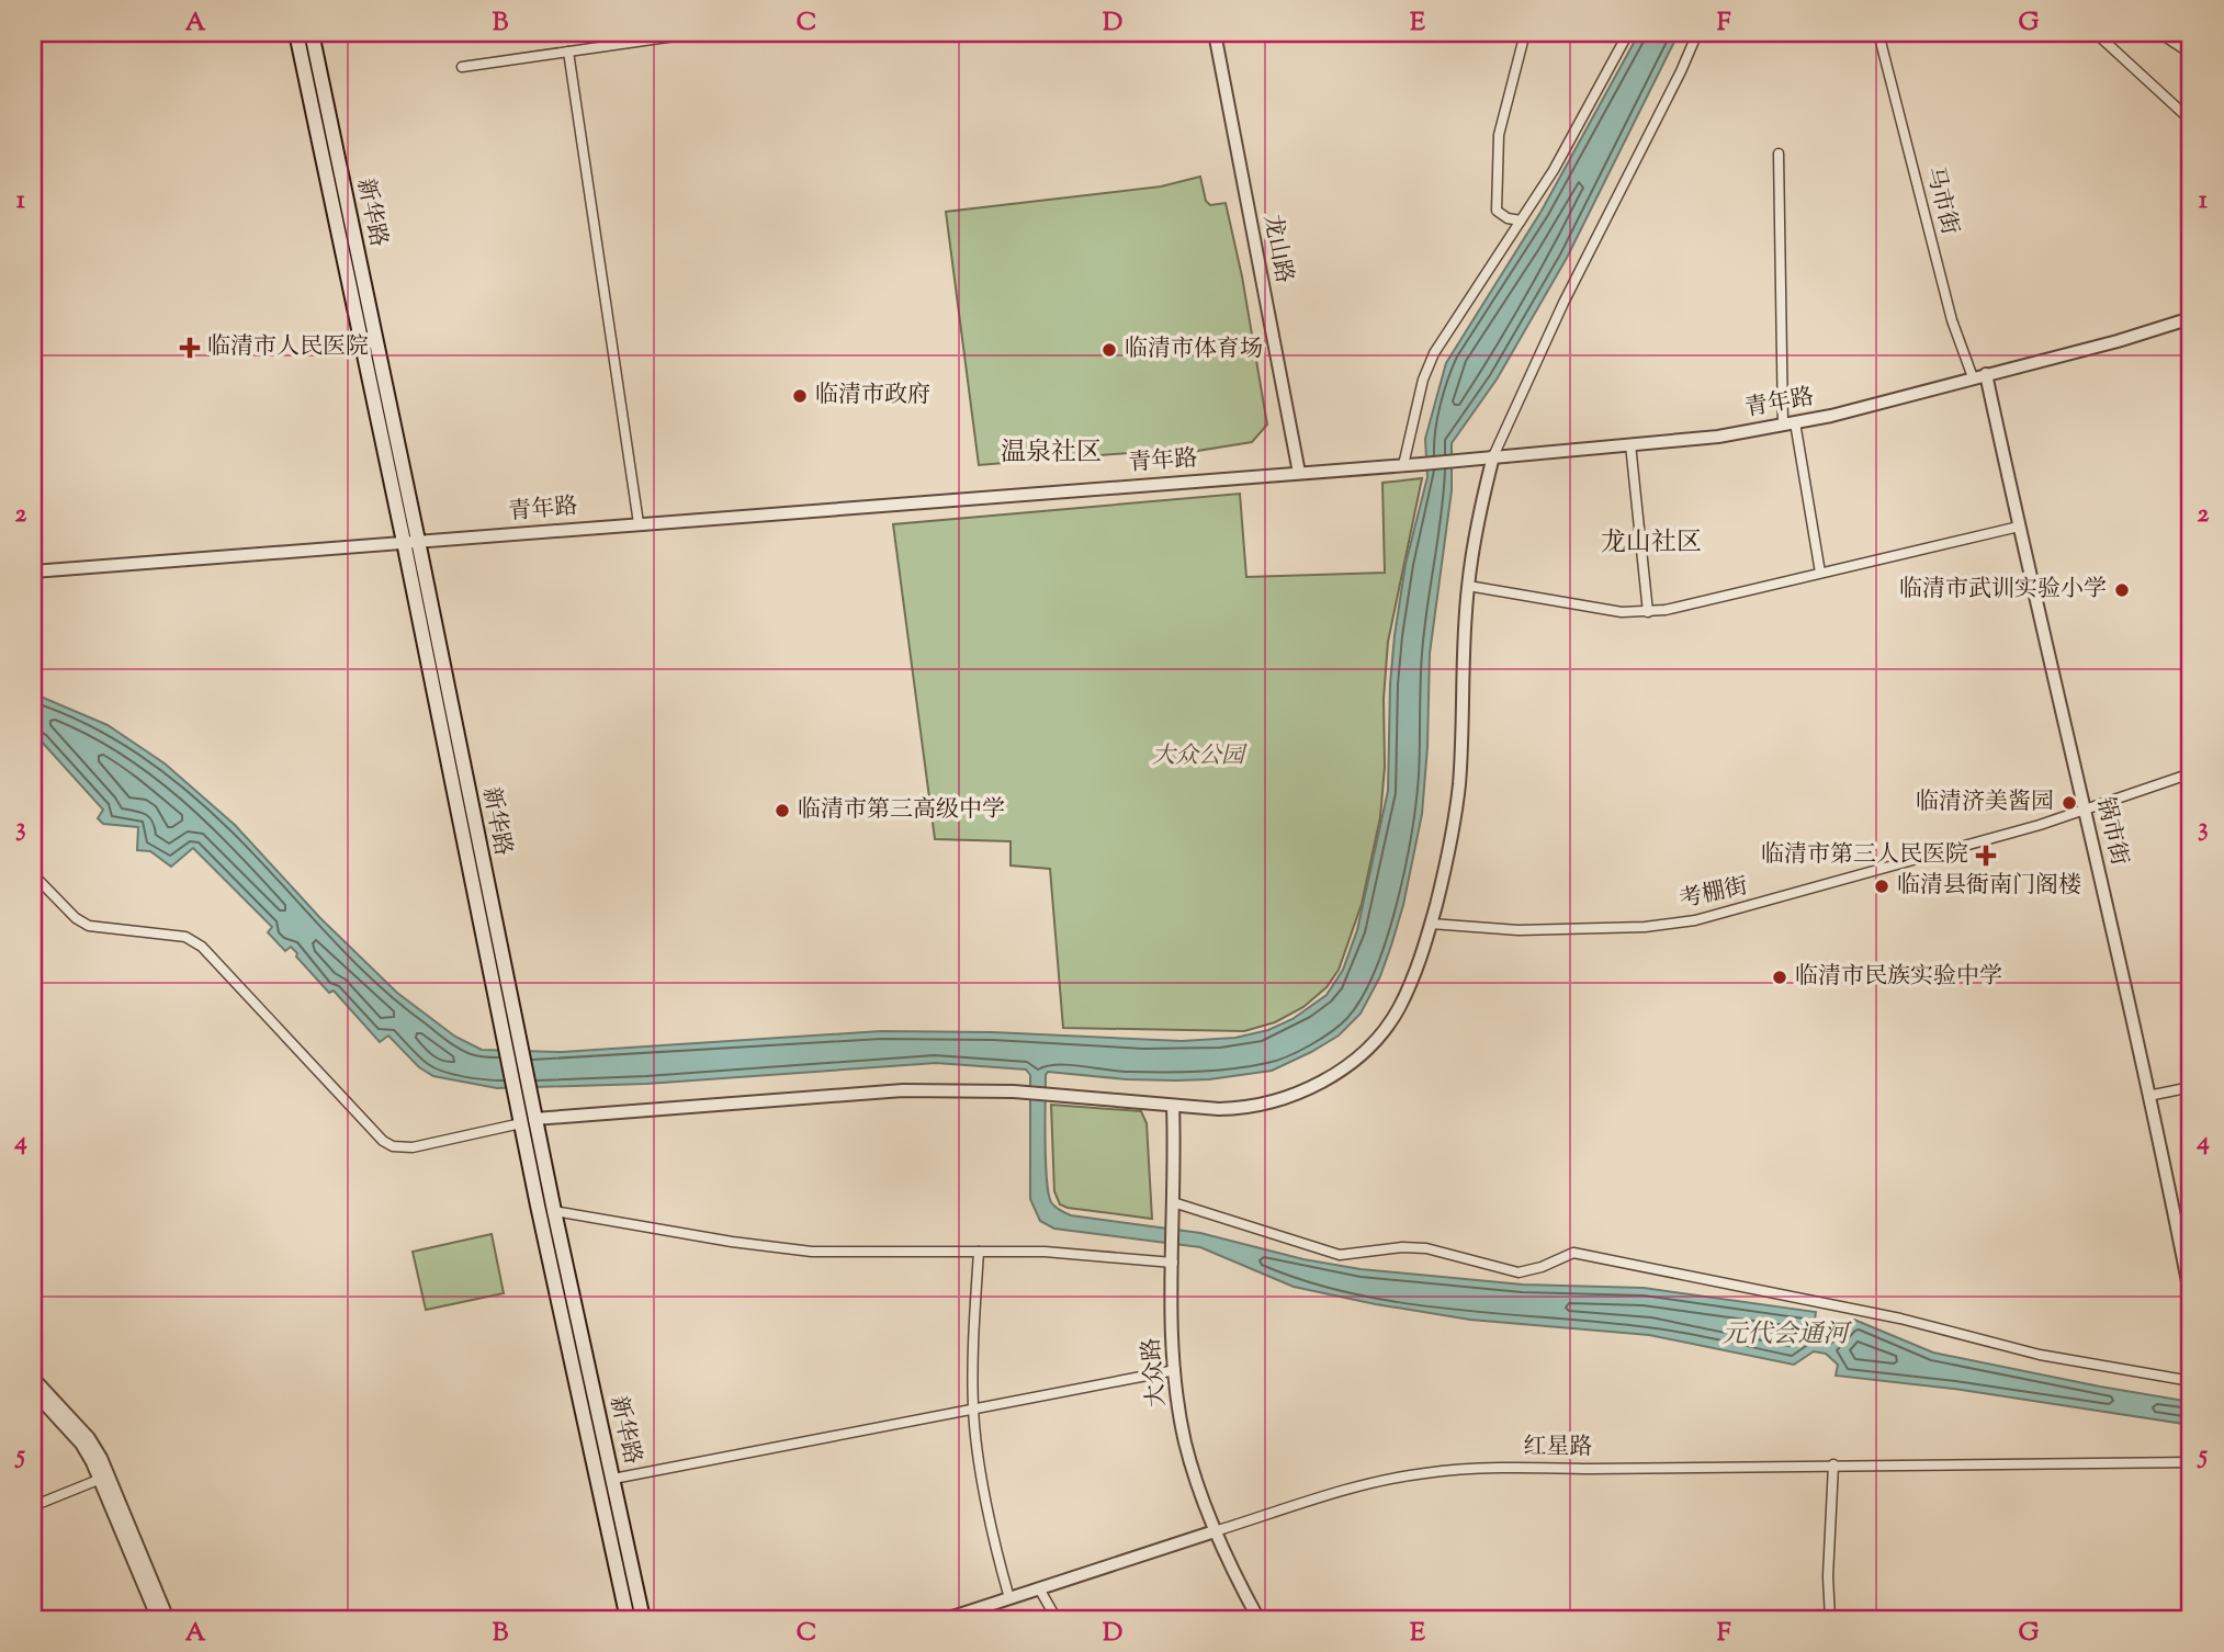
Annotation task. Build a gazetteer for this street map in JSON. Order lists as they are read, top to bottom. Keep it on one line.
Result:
{"streets":{"main road":["新华路"],"street":["马市街","龙山路","青年路","锅市街","考棚街","大众路","红星路"]},"crossings":[["马市街","青年路"],["新华路","青年路"],["龙山路","青年路"],["青年路","锅市街"],["锅市街","考棚街"],["大众路","红星路"]],"districts":["温泉社区","龙山社区"],"water":["元代会通河"],"parks":["大众公园"],"places":{"health":["临清市人民医院","临清市第三人民医院"],"other":["临清市体育场","临清市政府","临清市武训实验小学","临清济美酱园","临清市第三高级中学","临清县衙南门阁楼","临清市民族实验中学"]},"grid":{"columns":["A","B","C","D","E","F","G"],"rows":["1","2","3","4","5"]}}
